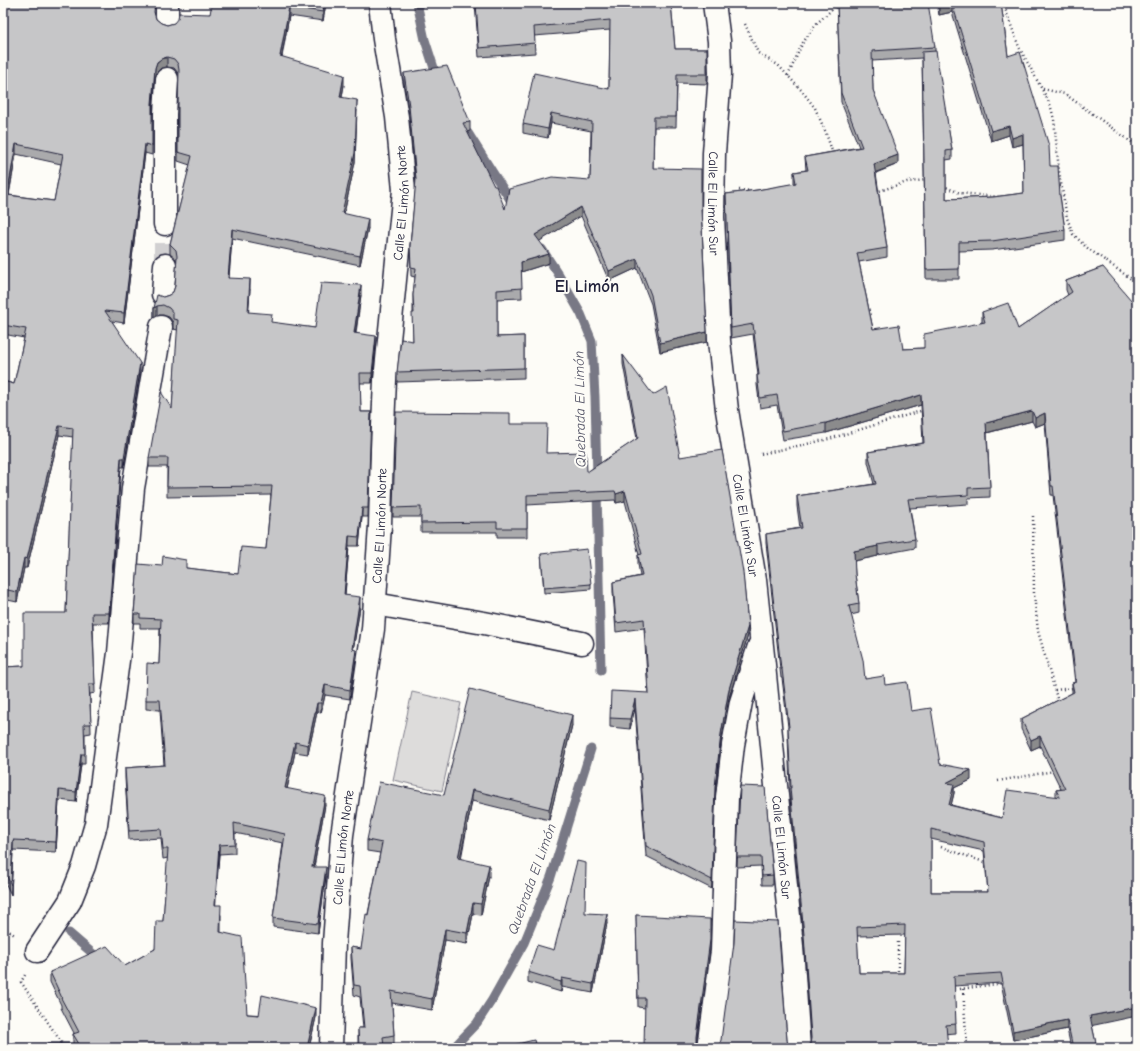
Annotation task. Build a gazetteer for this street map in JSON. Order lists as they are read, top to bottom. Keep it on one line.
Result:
{"streets":{"street":["Calle El Limón Norte","Calle El Limón Sur"]},"districts":["El Limón"],"water":["Quebrada El Limón"]}
